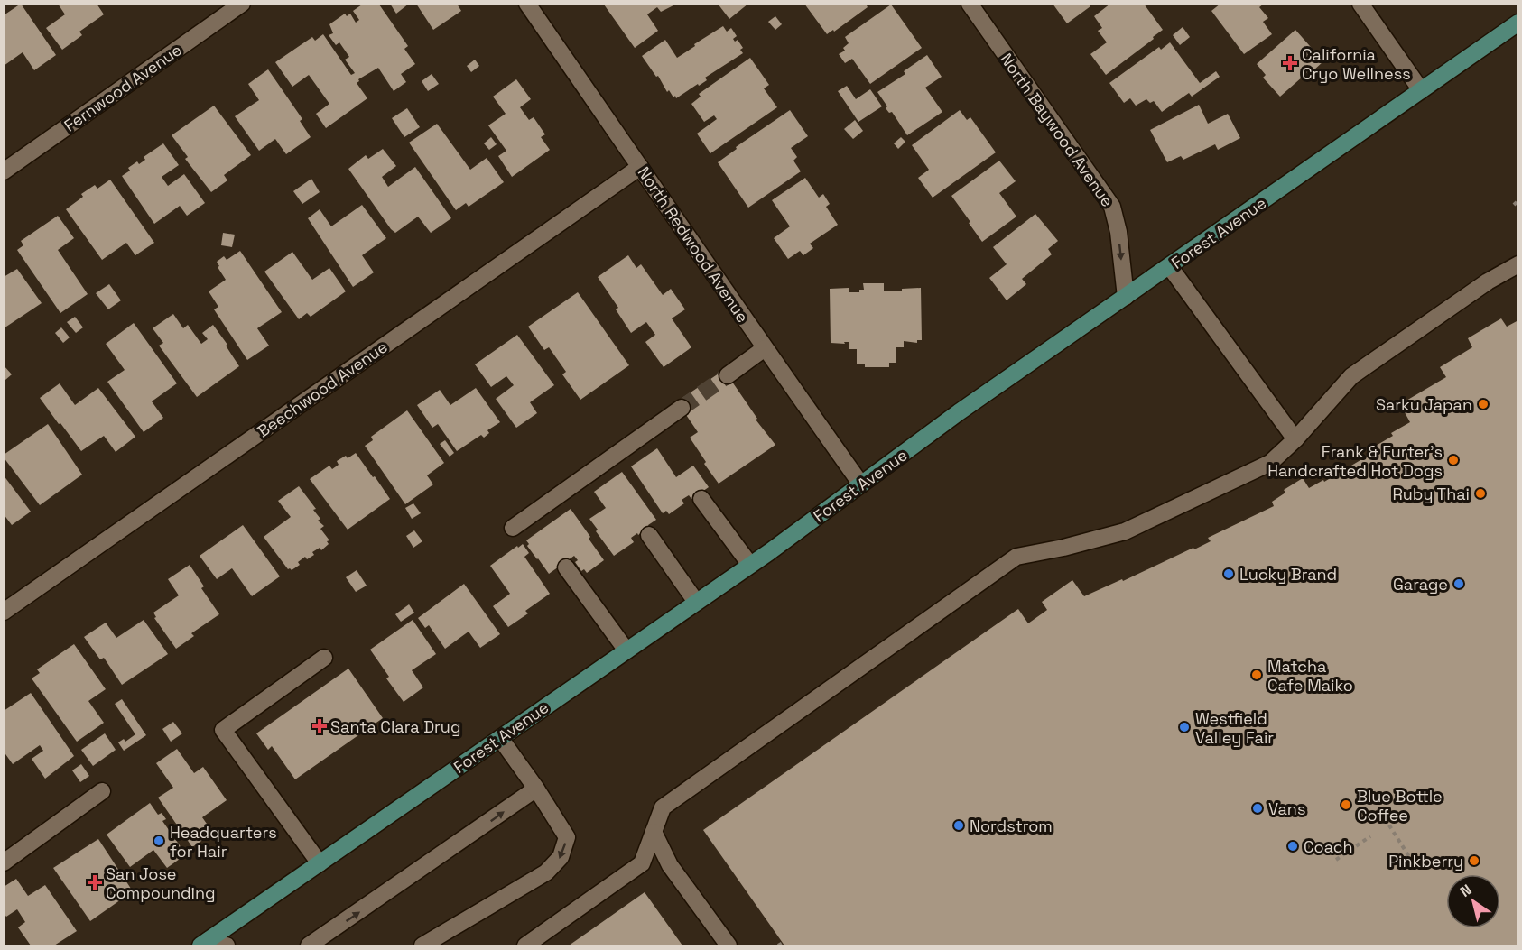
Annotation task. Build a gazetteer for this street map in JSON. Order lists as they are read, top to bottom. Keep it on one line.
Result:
{"streets":{"main road":["Forest Avenue"],"street":["Fernwood Avenue","North Baywood Avenue","North Redwood Avenue","Beechwood Avenue"]},"crossings":[["North Baywood Avenue","Forest Avenue"],["Forest Avenue","North Redwood Avenue"],["North Redwood Avenue","Beechwood Avenue"]],"one_way":["North Baywood Avenue"],"places":{"health":["California Cryo Wellness","Santa Clara Drug","San Jose Compounding"],"other":["Sarku Japan","Frank & Furter's Handcrafted Hot Dogs","Ruby Thai","Lucky Brand","Garage","Matcha Cafe Maiko","Westfield Valley Fair","Blue Bottle Coffee","Vans","Nordstrom","Headquarters for Hair","Coach","Pinkberry"]},"north":"top left"}
